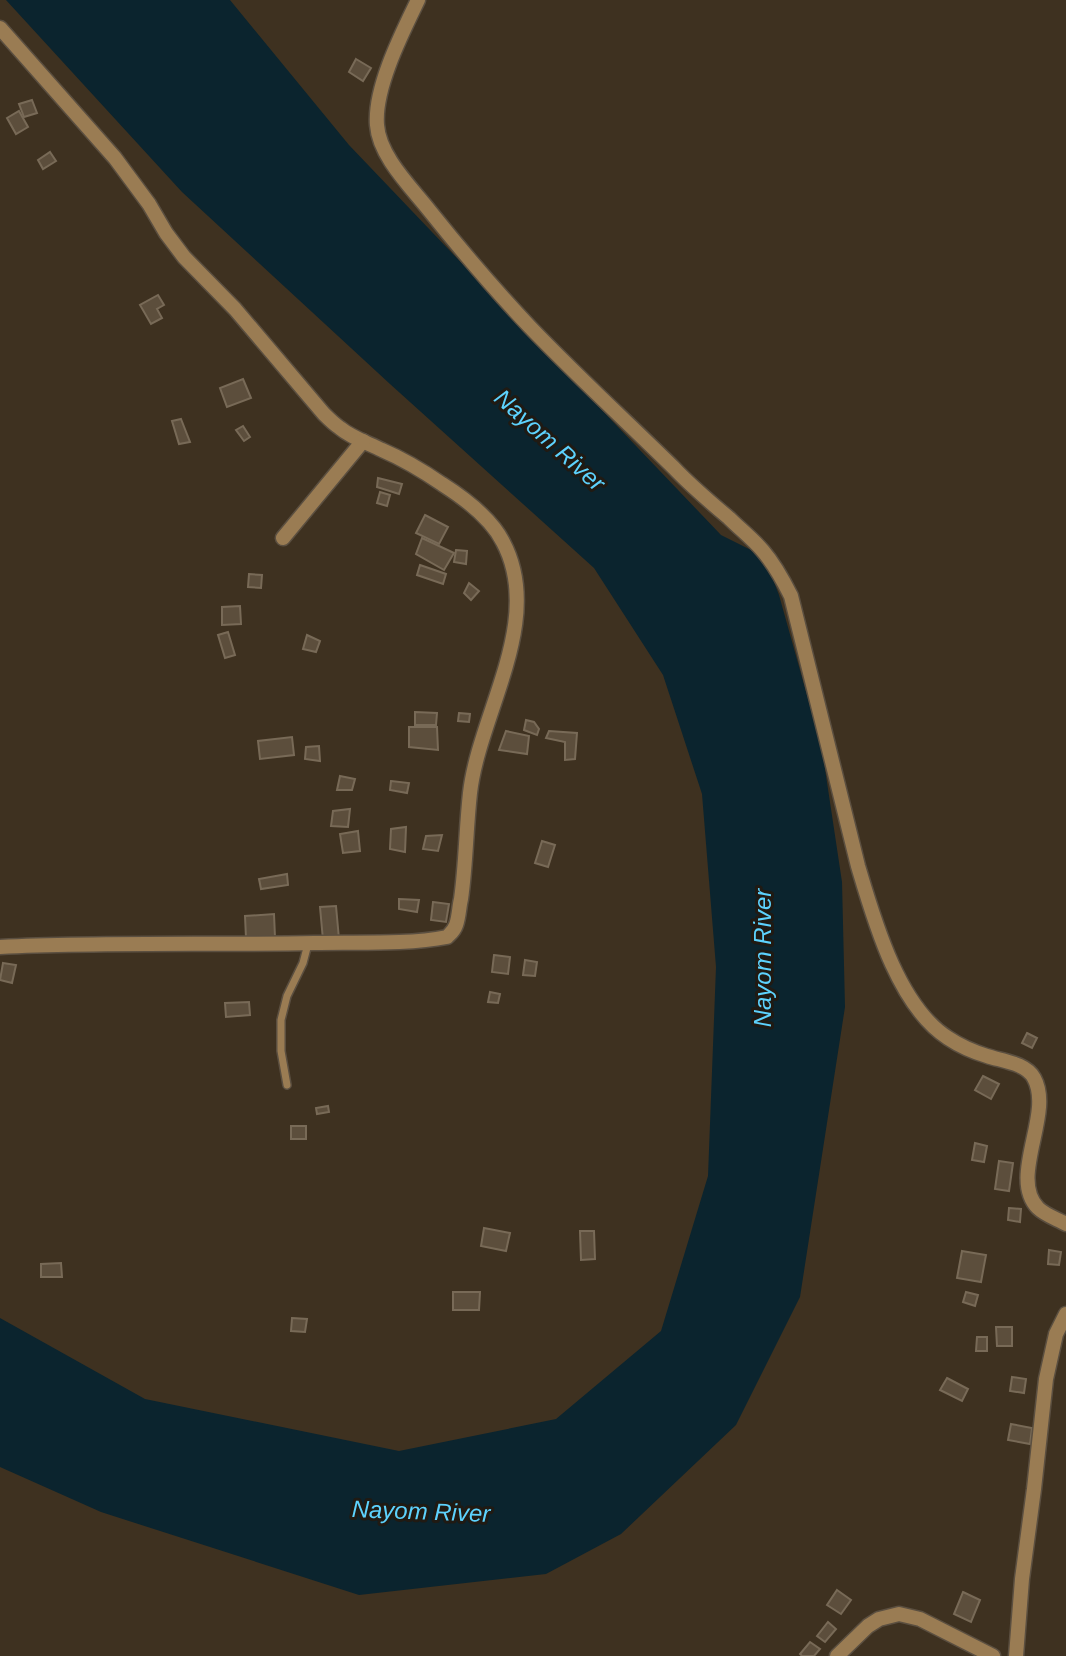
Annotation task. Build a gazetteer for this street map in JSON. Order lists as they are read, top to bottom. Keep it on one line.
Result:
{"water":["Nayom River"]}
